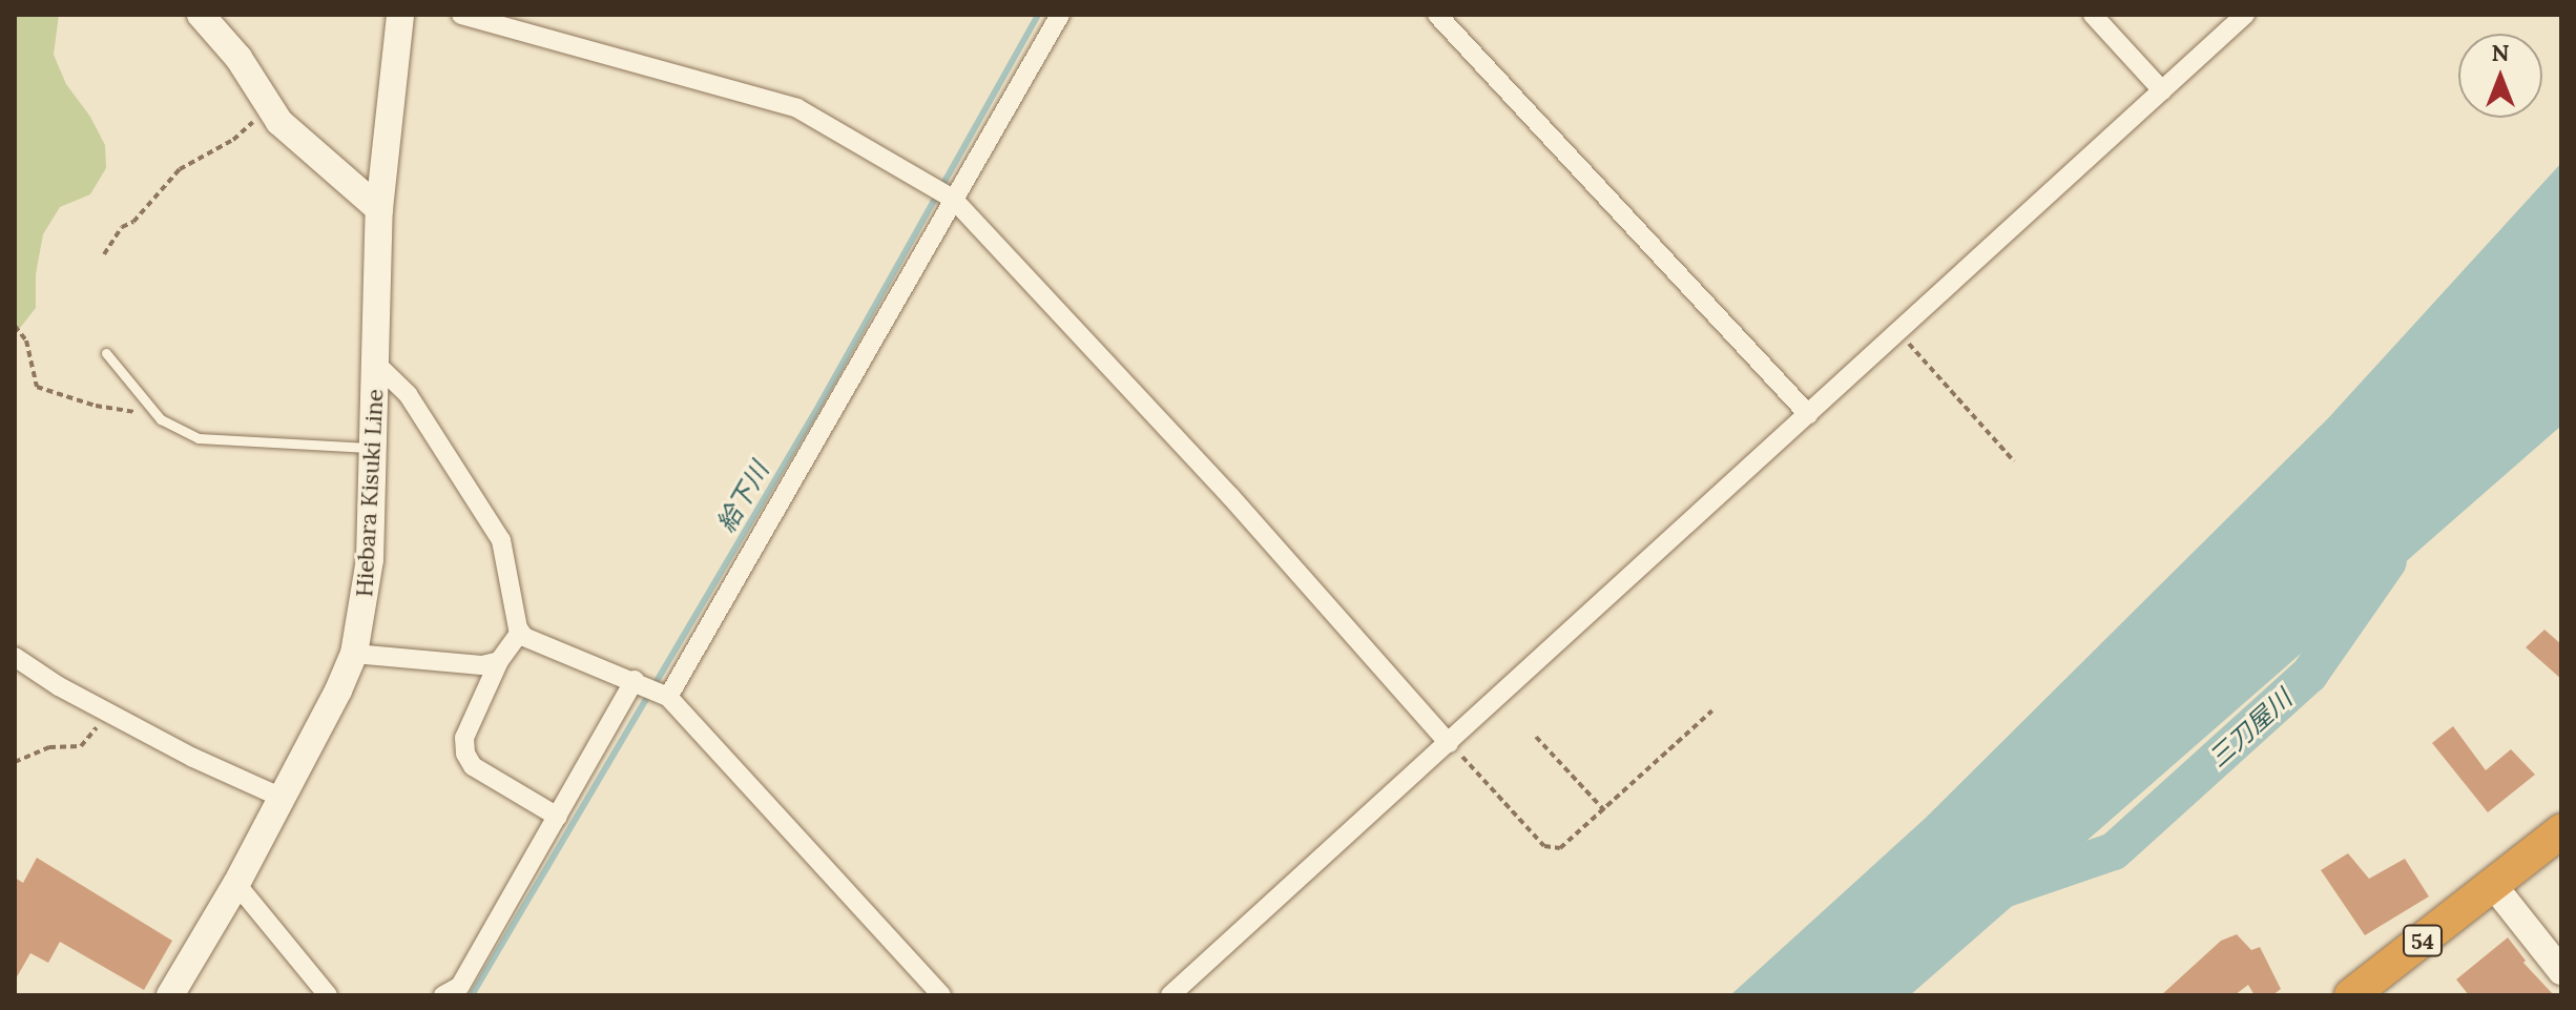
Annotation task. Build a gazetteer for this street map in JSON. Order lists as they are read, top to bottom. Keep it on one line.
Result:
{"streets":{"highway":["54"],"main road":["Hiebara Kisuki Line"]},"water":["給下川","三刀屋川"],"north":"top"}
